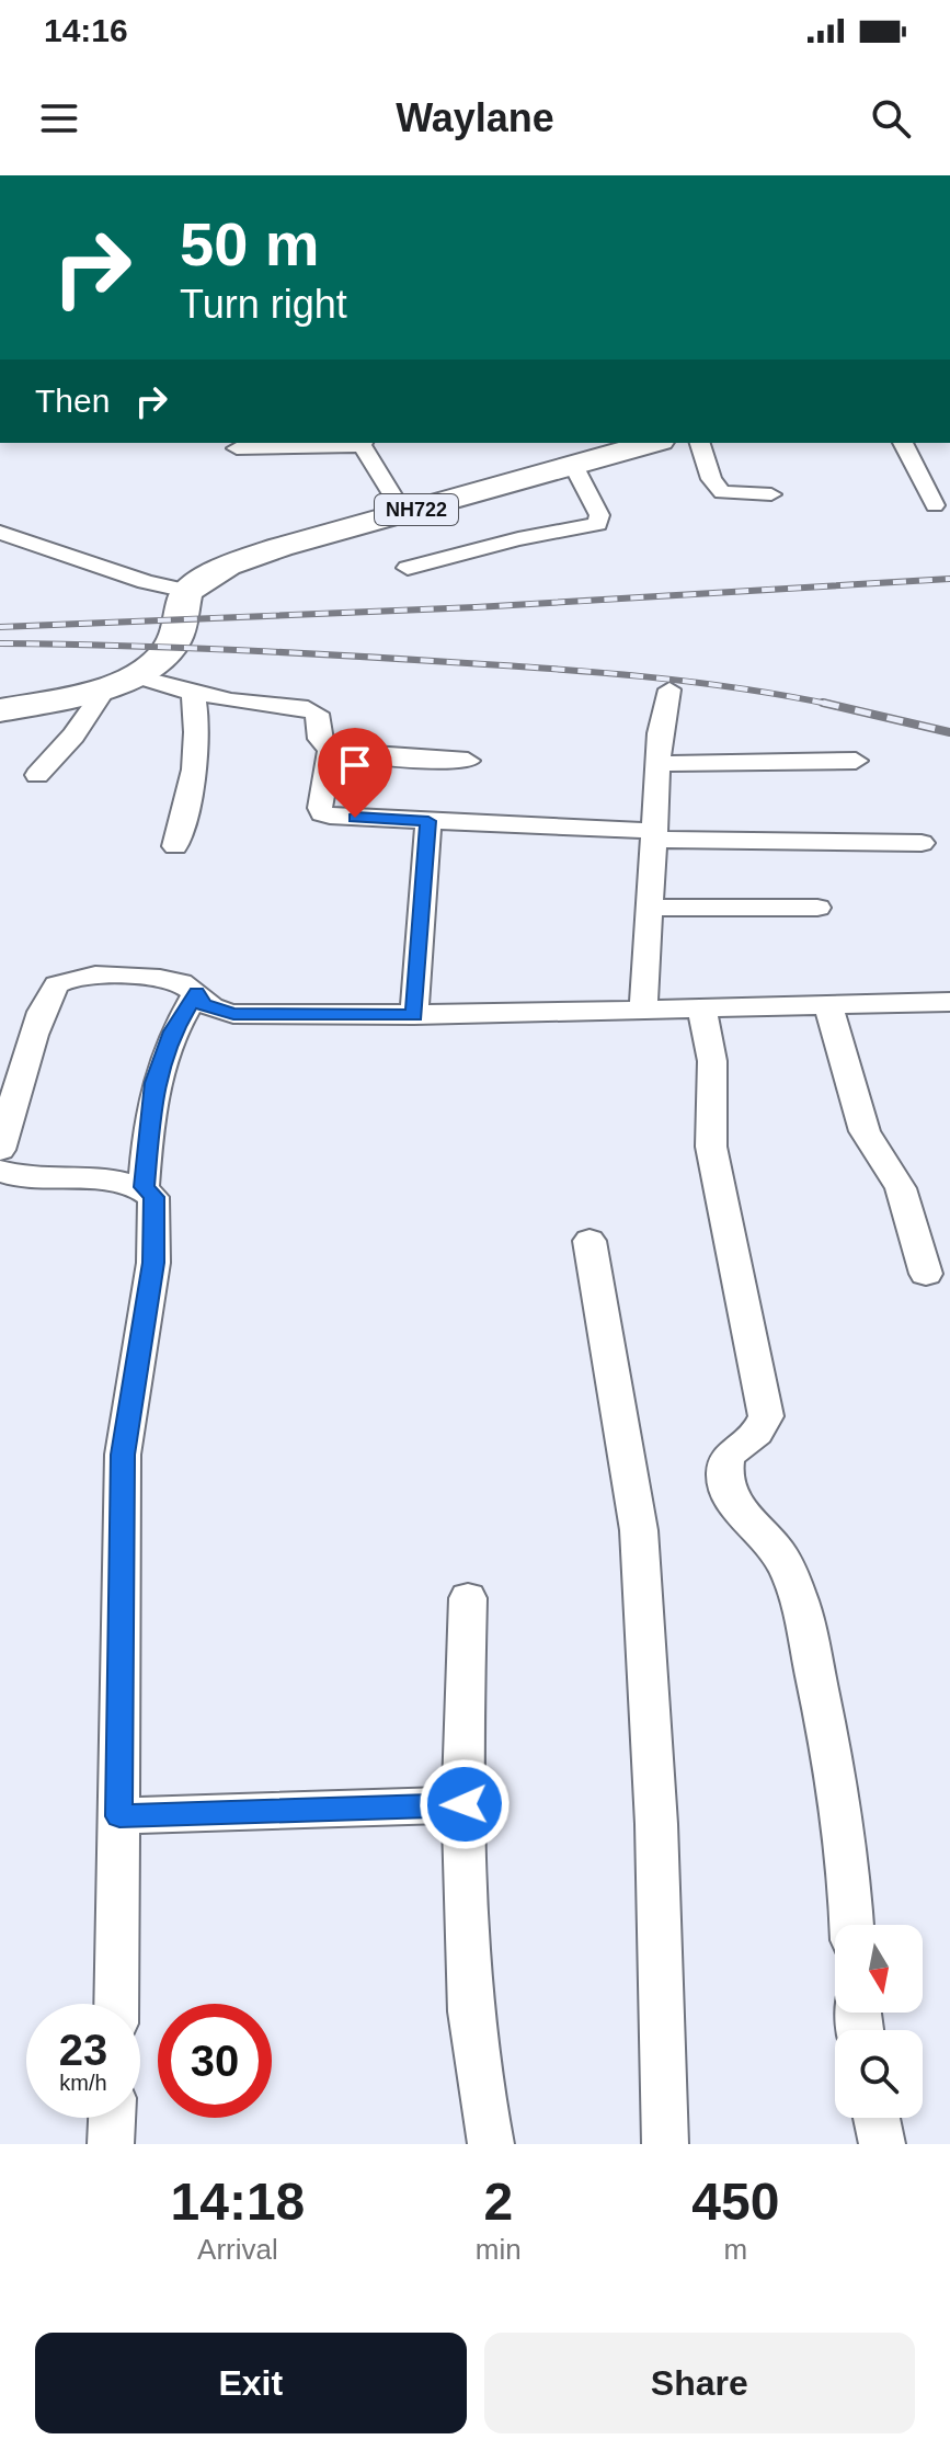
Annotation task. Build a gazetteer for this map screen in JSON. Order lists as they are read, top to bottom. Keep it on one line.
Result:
{"streets":{"highway":["NH722"]},"north":"bottom","page":{"status":"14:16","header":"Waylane","turn":["50 m","Turn right"],"then":"Then","speed":"23 km/h","limit":"30","eta":["14:18","Arrival","2","min","450","m"],"buttons":["Exit","Share"]}}
